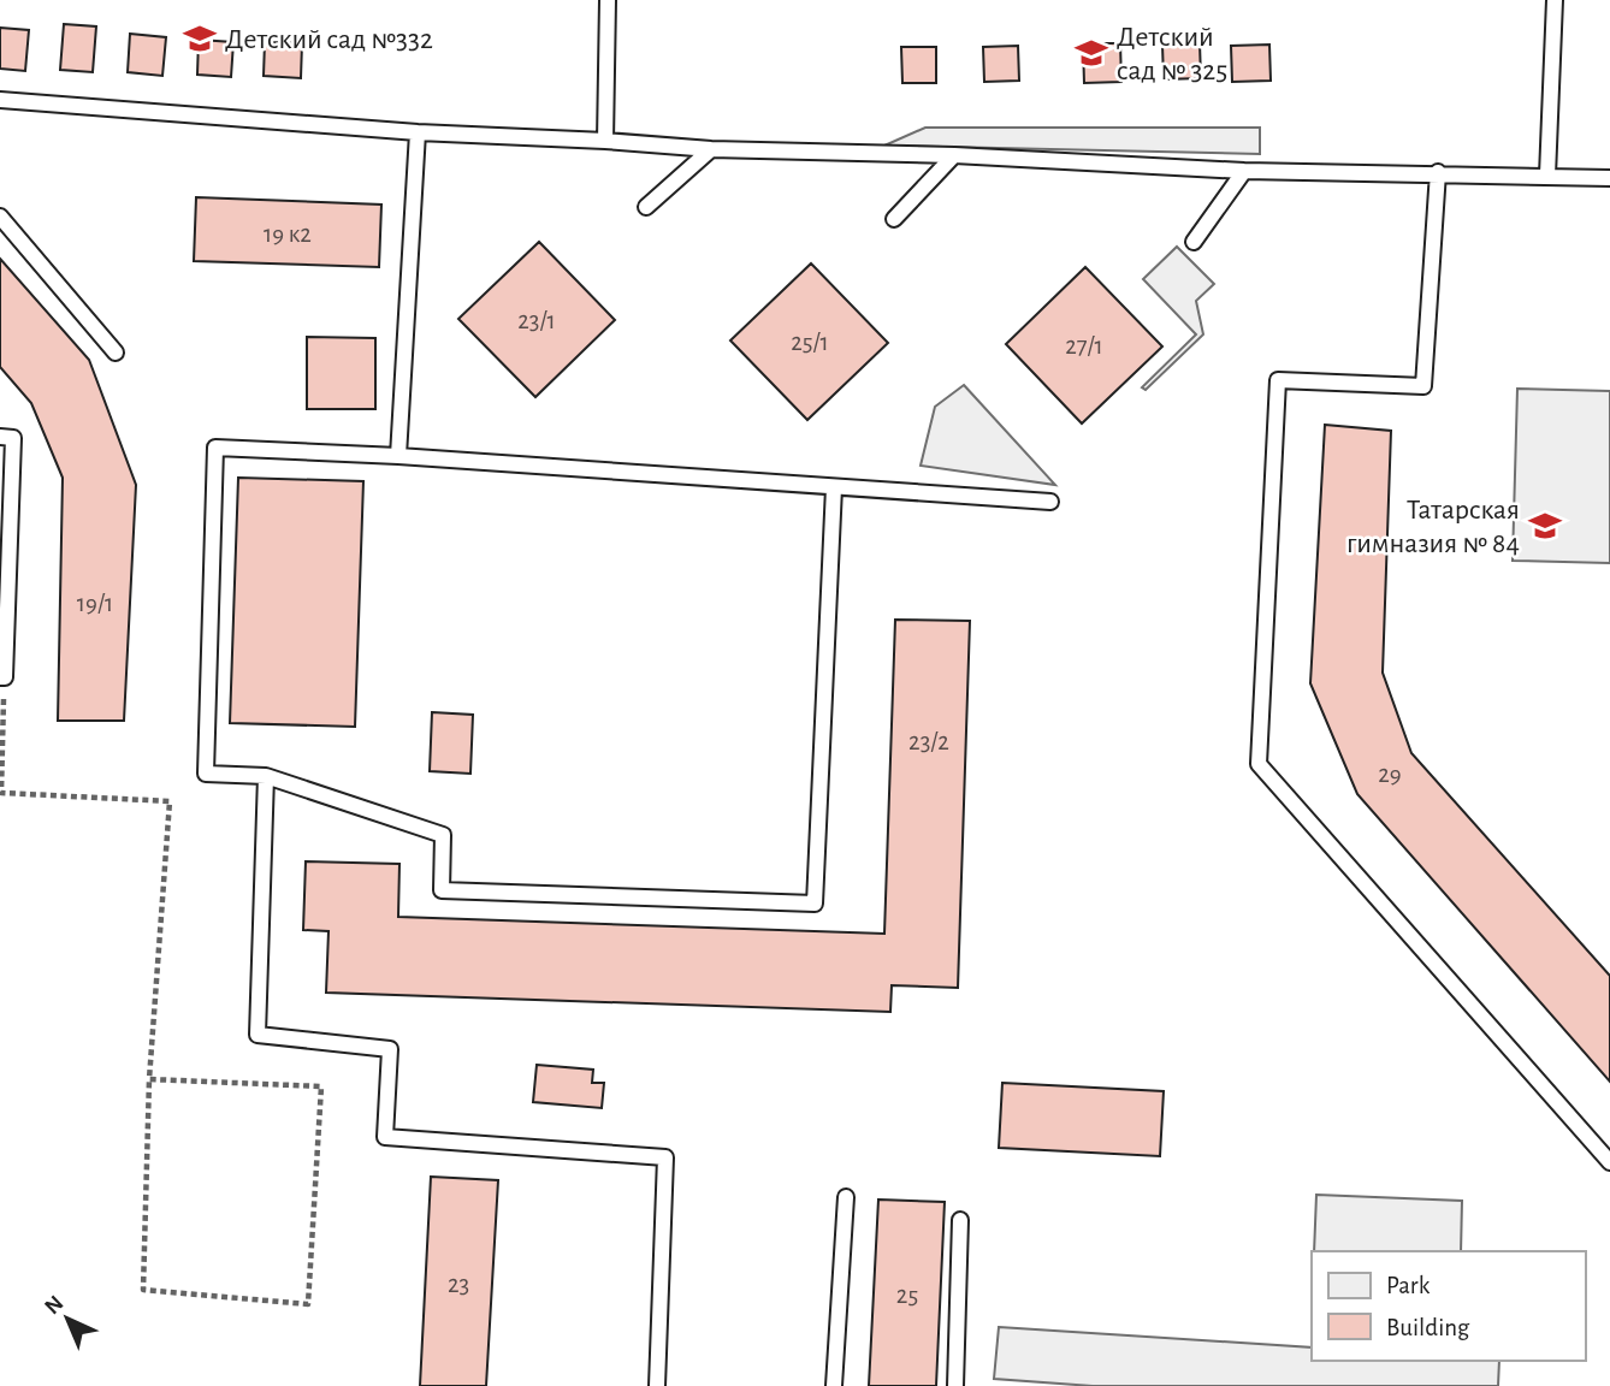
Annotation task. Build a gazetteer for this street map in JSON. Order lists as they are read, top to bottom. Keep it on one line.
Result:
{"places":{"school or university":["Детский сад №332","Детский сад № 325","Татарская гимназия № 84"]},"house_numbers":["19 к2","23/1","25/1","27/1","19/1","23/2","29","23","25"],"legend":["Park","Building"],"north":"top left"}
